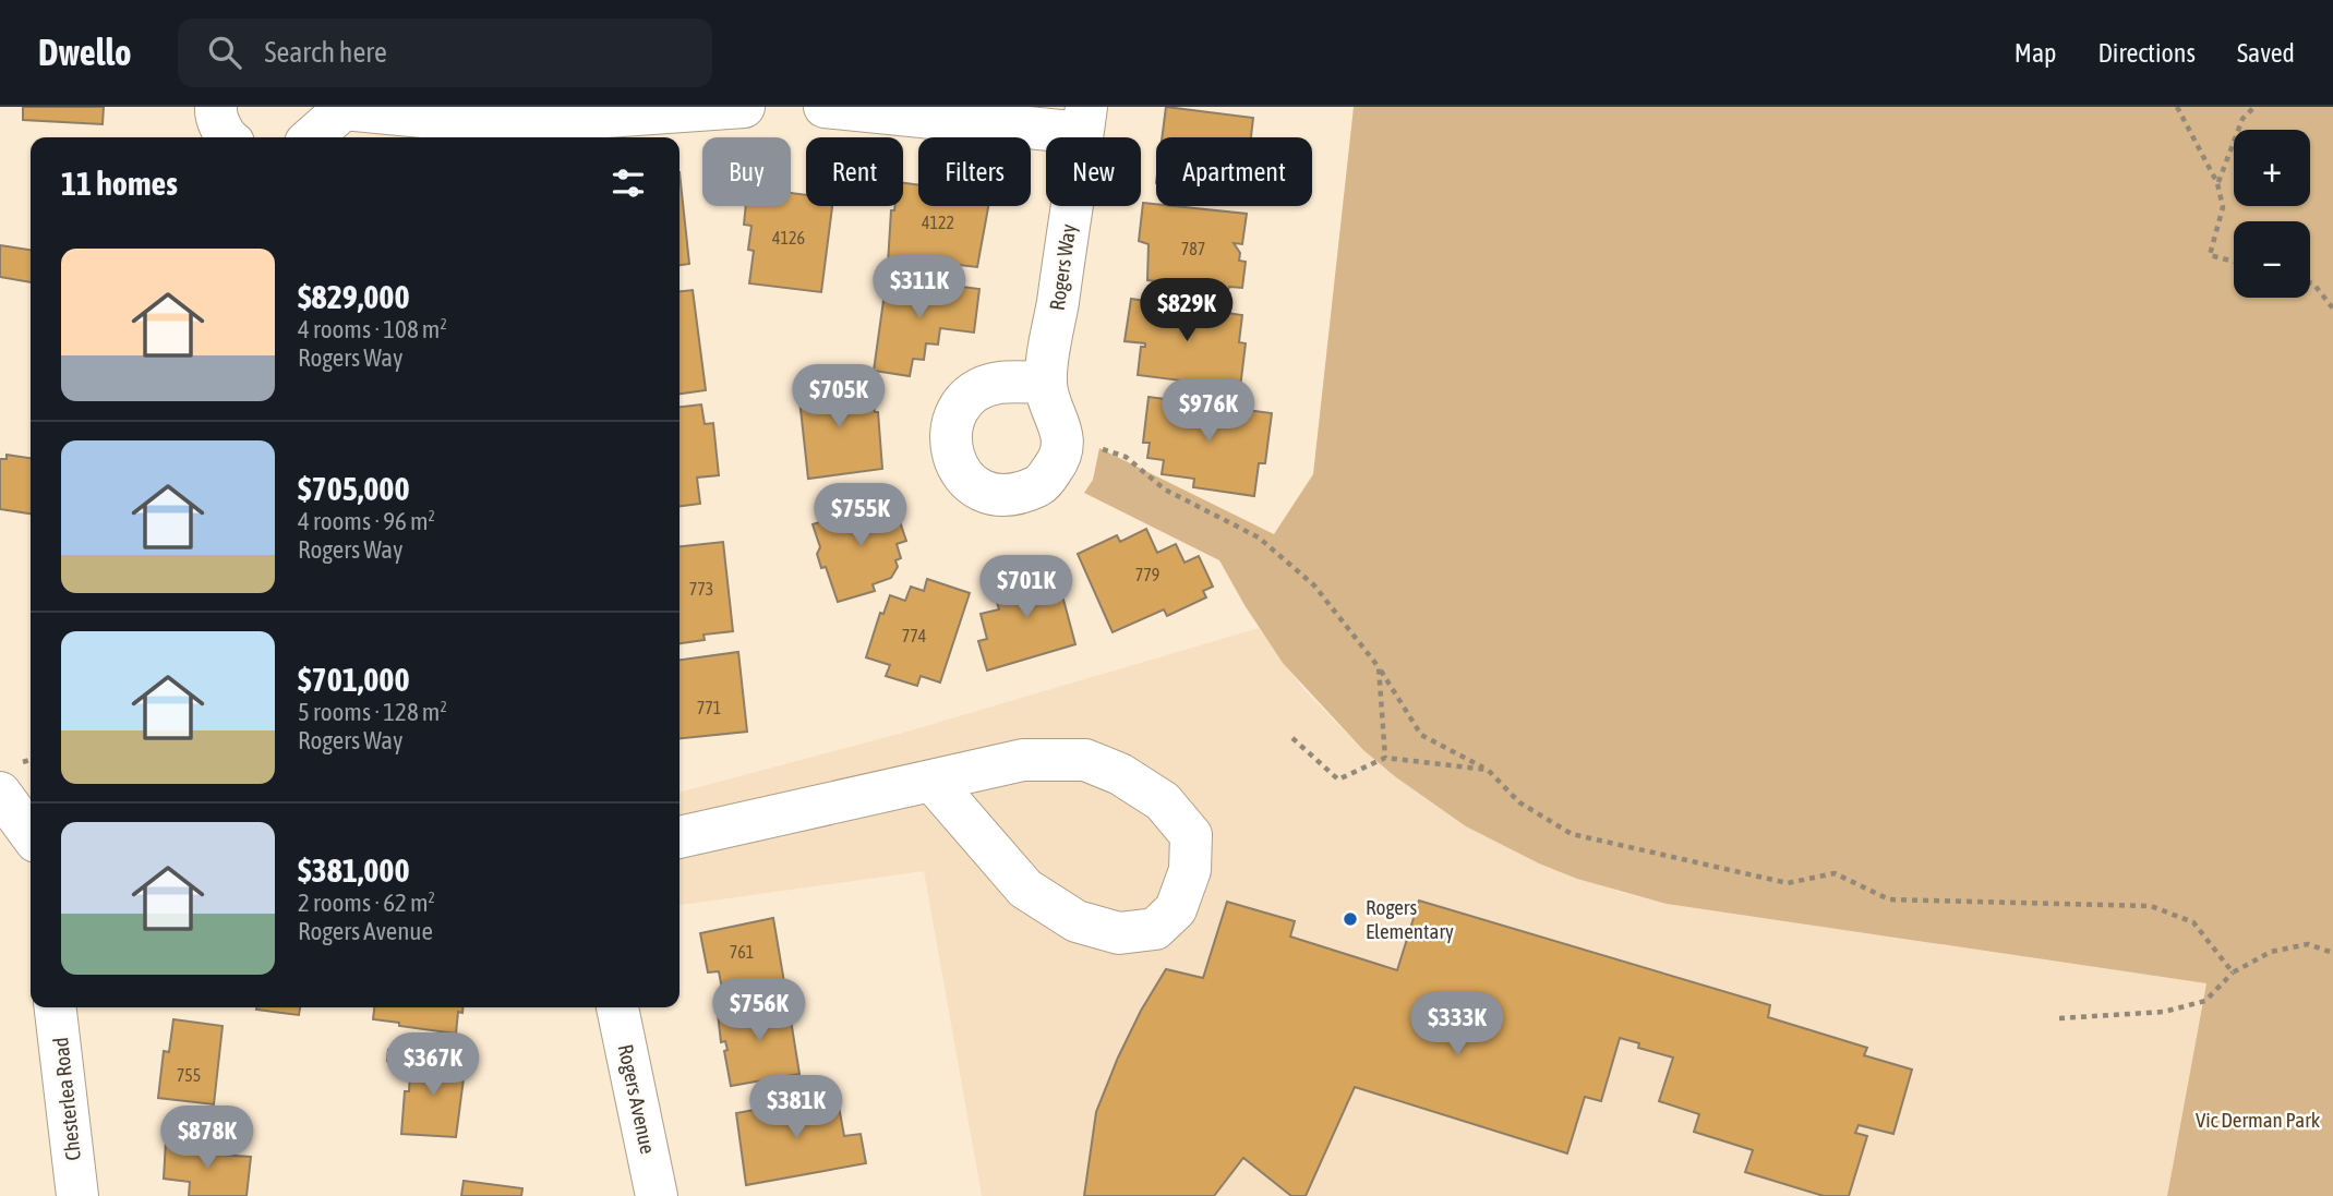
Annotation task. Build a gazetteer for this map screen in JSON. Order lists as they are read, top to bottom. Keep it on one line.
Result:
{"streets":{"street":["Rogers Way","Chesterlea Road","Rogers Avenue"]},"parks":["Vic Derman Park"],"places":["Rogers Elementary"],"house_numbers":["4122","4126","787","779","773","774","771","761","755"],"page":{"header":"Dwello","search":"Search here","nav":["Map","Directions","Saved"],"map_buttons":["+","−"],"chip":["Buy","Rent","Filters","New","Apartment"],"heading":"11 homes","list":[{"name":"$829,000","note":"4 rooms · 108 m² · Rogers Way"},{"name":"$705,000","note":"4 rooms · 96 m² · Rogers Way"},{"name":"$701,000","note":"5 rooms · 128 m² · Rogers Way"},{"name":"$381,000","note":"2 rooms · 62 m² · Rogers Avenue"}],"price":["$311K","$829K","$705K","$976K","$755K","$701K","$756K","$333K","$367K","$381K","$878K"]}}
